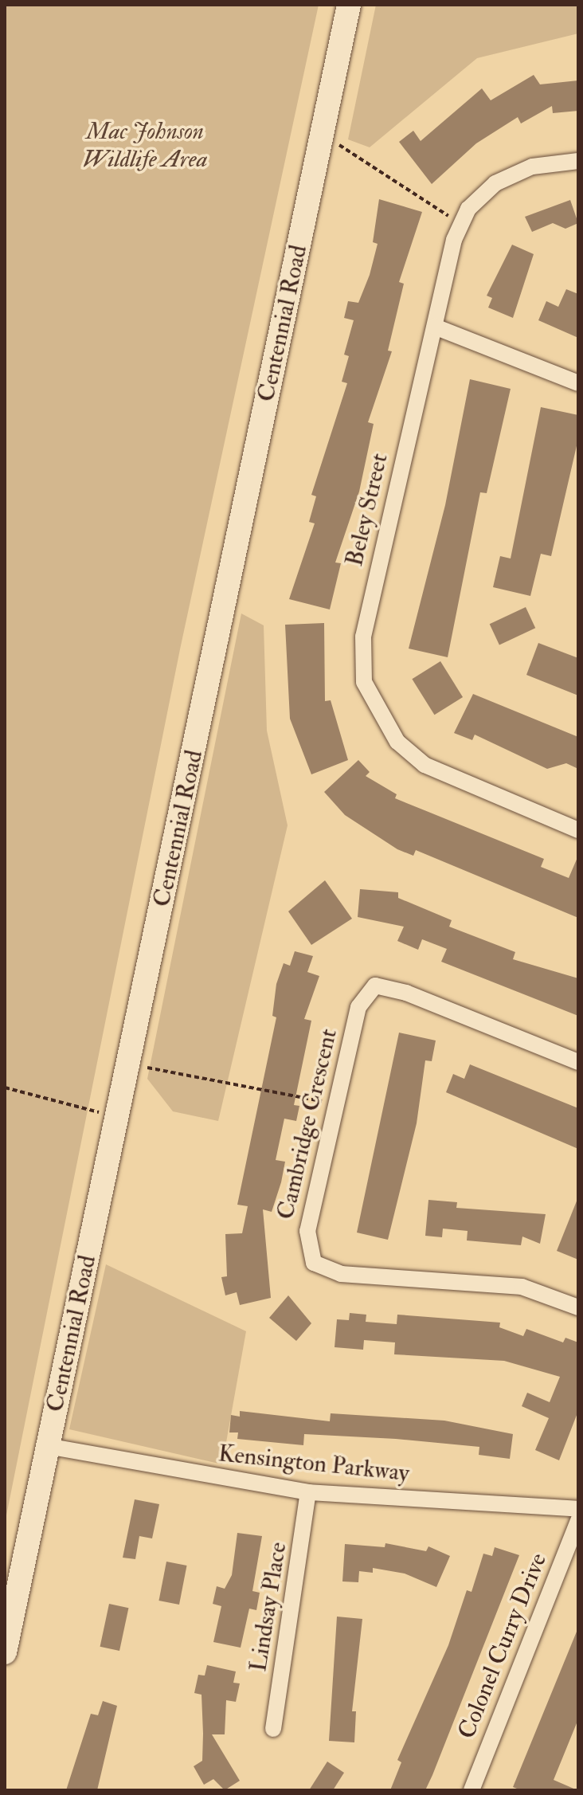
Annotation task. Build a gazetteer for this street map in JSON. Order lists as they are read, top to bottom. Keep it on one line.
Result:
{"streets":{"main road":["Centennial Road"],"street":["Beley Street","Cambridge Crescent","Kensington Parkway","Lindsay Place","Colonel Curry Drive"]},"crossings":[["Centennial Road","Kensington Parkway"],["Kensington Parkway","Lindsay Place"]],"parks":["Mac Johnson Wildlife Area"]}
